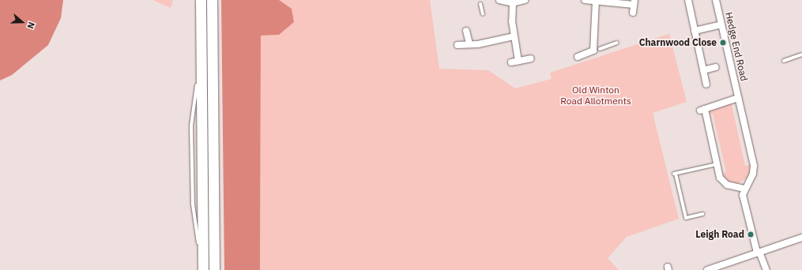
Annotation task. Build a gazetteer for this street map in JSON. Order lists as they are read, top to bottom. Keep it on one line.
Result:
{"streets":{"street":["Hedge End Road"]},"parks":["Old Winton Road Allotments"],"places":["Charnwood Close","Leigh Road"],"north":"right"}
